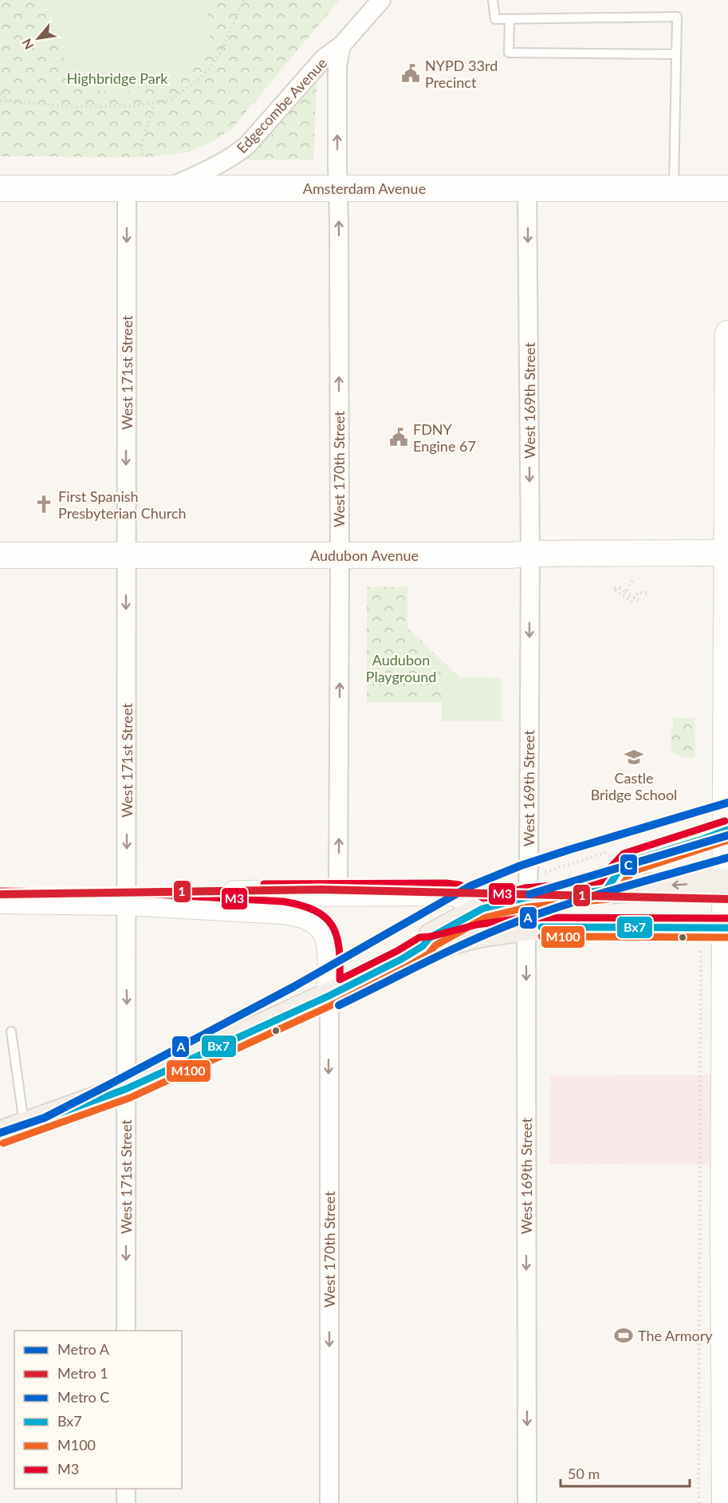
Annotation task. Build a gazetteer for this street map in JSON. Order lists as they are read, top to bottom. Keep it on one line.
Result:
{"streets":{"street":["Edgecombe Avenue","Amsterdam Avenue","West 171st Street","West 169th Street","West 170th Street","Audubon Avenue"]},"crossings":[["Edgecombe Avenue","Amsterdam Avenue"],["Edgecombe Avenue","West 170th Street"],["Amsterdam Avenue","West 171st Street"],["Amsterdam Avenue","West 169th Street"],["Amsterdam Avenue","West 170th Street"],["West 171st Street","Audubon Avenue"],["West 169th Street","Audubon Avenue"],["West 170th Street","Audubon Avenue"]],"one_way":["West 171st Street","West 169th Street"],"parks":["Highbridge Park","Audubon Playground"],"places":{"public building":["NYPD 33rd Precinct","FDNY Engine 67"],"church":["First Spanish Presbyterian Church"],"school or university":["Castle Bridge School"],"sports":["The Armory"]},"lines":["metro line A","transit line M3","transit line Bx7","metro line C","transit line M100","metro line 1"],"legend":["Metro A","Metro 1","Metro C","Bx7","M100","M3"],"scale_bar":"50 m","north":"bottom left"}
